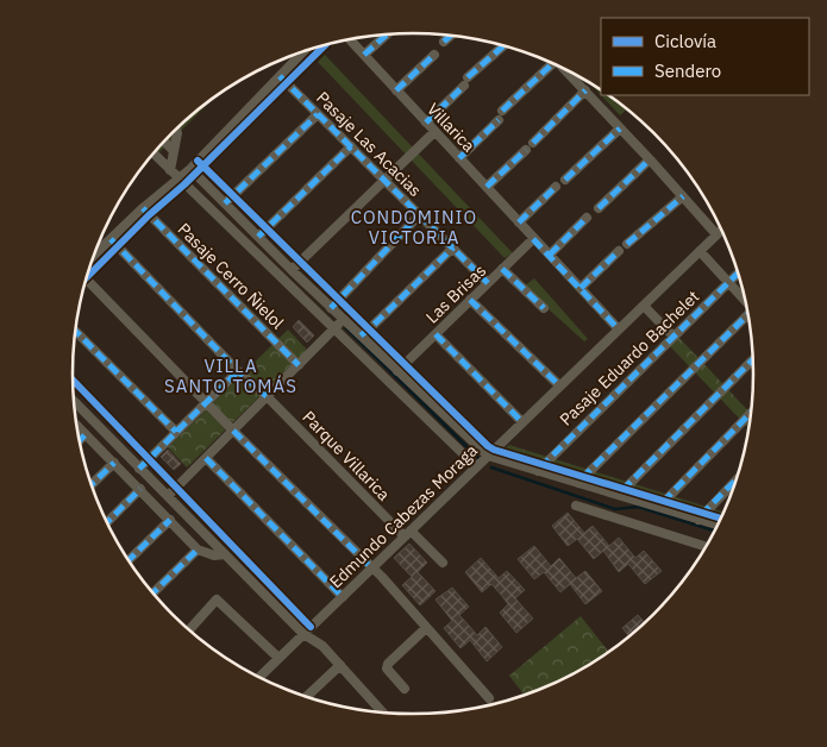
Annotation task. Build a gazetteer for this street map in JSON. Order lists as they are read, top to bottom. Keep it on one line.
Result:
{"streets":{"street":["Villarica","Pasaje Las Acacias","Pasaje Cerro Ñielol","Las Brisas","Pasaje Eduardo Bachelet","Parque Villarica","Edmundo Cabezas Moraga"]},"crossings":[["Villarica","Las Brisas"],["Villarica","Edmundo Cabezas Moraga"],["Pasaje Las Acacias","Las Brisas"],["Parque Villarica","Edmundo Cabezas Moraga"]],"districts":["CONDOMINIO VICTORIA","VILLA SANTO TOMÁS"],"legend":["Ciclovía","Sendero"]}
